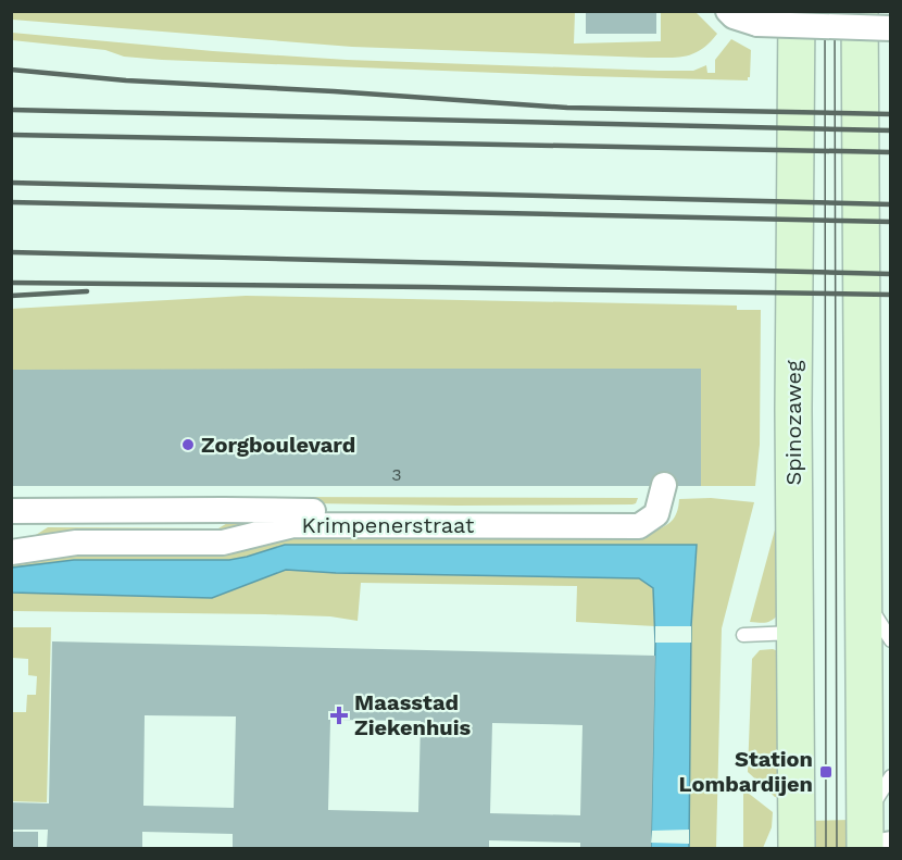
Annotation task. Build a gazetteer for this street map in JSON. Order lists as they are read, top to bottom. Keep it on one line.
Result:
{"streets":{"main road":["Spinozaweg"],"street":["Krimpenerstraat"]},"places":{"other":["Zorgboulevard"],"health":["Maasstad Ziekenhuis"],"transit":["Station Lombardijen"]},"house_numbers":["3"]}
